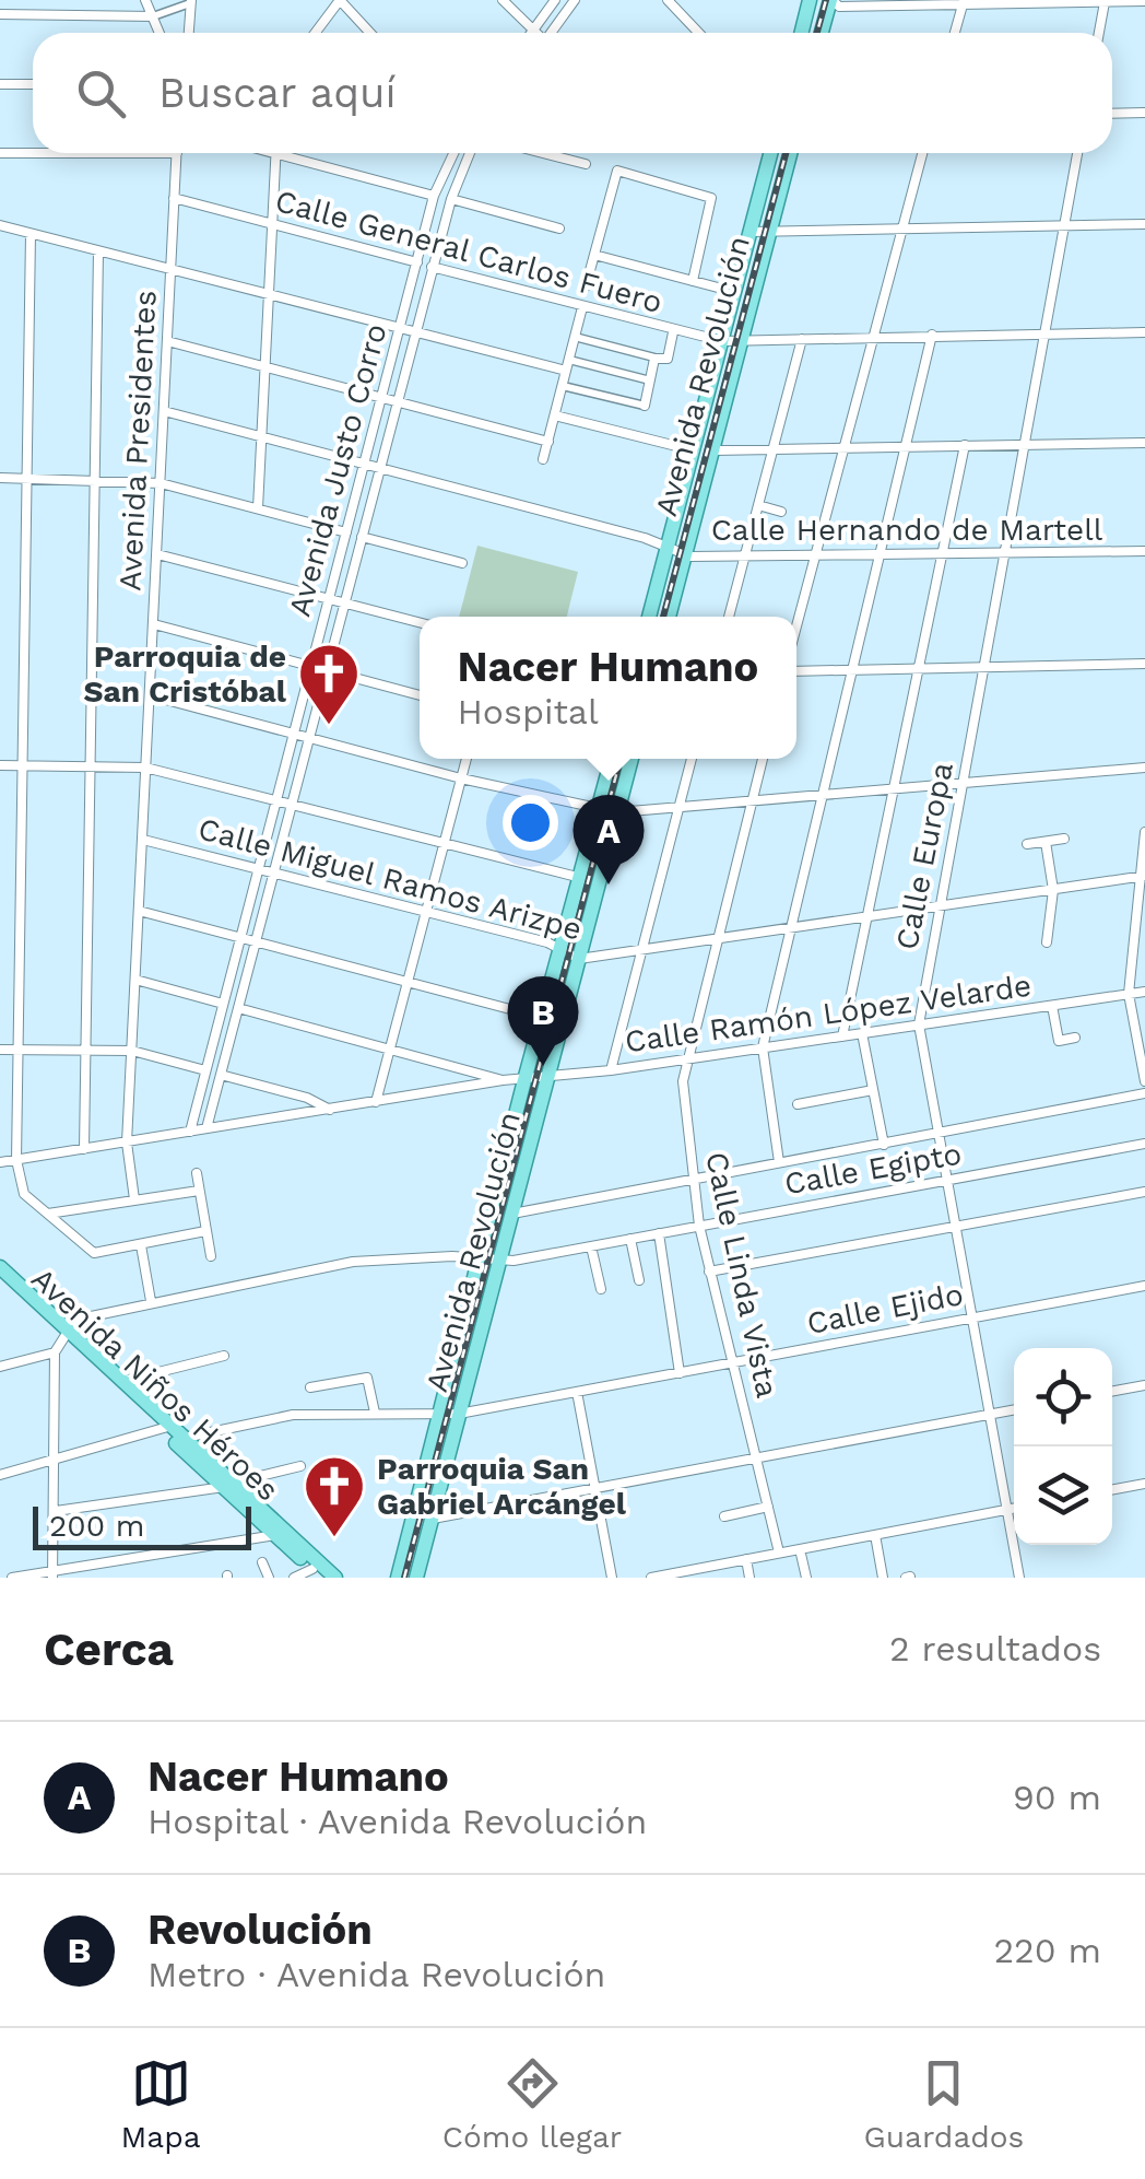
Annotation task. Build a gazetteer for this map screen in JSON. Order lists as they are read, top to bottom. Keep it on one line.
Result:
{"streets":{"main road":["Avenida Revolución","Avenida Niños Héroes"],"street":["Calle General Carlos Fuero","Avenida Presidentes","Avenida Justo Corro","Calle Hernando de Martell","Calle Europa","Calle Miguel Ramos Arizpe","Calle Ramón López Velarde","Calle Egipto","Calle Linda Vista","Calle Ejido"]},"crossings":[["Calle General Carlos Fuero","Avenida Revolución"],["Calle General Carlos Fuero","Avenida Presidentes"],["Calle General Carlos Fuero","Avenida Justo Corro"],["Calle General Carlos Fuero","Calle Europa"],["Avenida Revolución","Calle Hernando de Martell"],["Avenida Revolución","Calle Miguel Ramos Arizpe"],["Avenida Revolución","Calle Ramón López Velarde"],["Avenida Revolución","Calle Egipto"],["Avenida Revolución","Calle Ejido"],["Avenida Presidentes","Calle Hernando de Martell"],["Avenida Presidentes","Calle Miguel Ramos Arizpe"],["Avenida Presidentes","Calle Ramón López Velarde"],["Avenida Justo Corro","Calle Hernando de Martell"],["Avenida Justo Corro","Calle Miguel Ramos Arizpe"],["Avenida Justo Corro","Calle Ramón López Velarde"],["Calle Hernando de Martell","Calle Europa"],["Calle Europa","Calle Miguel Ramos Arizpe"],["Calle Europa","Calle Ramón López Velarde"],["Calle Europa","Calle Egipto"],["Calle Europa","Calle Ejido"],["Calle Miguel Ramos Arizpe","Calle Linda Vista"],["Calle Ramón López Velarde","Calle Linda Vista"],["Calle Egipto","Calle Linda Vista"],["Calle Egipto","Avenida Niños Héroes"],["Calle Linda Vista","Calle Ejido"],["Calle Ejido","Avenida Niños Héroes"]],"places":{"church":["Parroquia de San Cristóbal","Parroquia San Gabriel Arcángel"]},"scale_bar":"200 m","page":{"search":"Buscar aquí","popup":["Nacer Humano","Hospital"],"pins":["A","B"],"scale":"200 m","heading":["Cerca","2 resultados"],"list":[{"mark":"A","name":"Nacer Humano","note":"Hospital · Avenida Revolución","value":"90 m"},{"mark":"B","name":"Revolución","note":"Metro · Avenida Revolución","value":"220 m"}],"nav":["Mapa","Cómo llegar","Guardados"]}}
